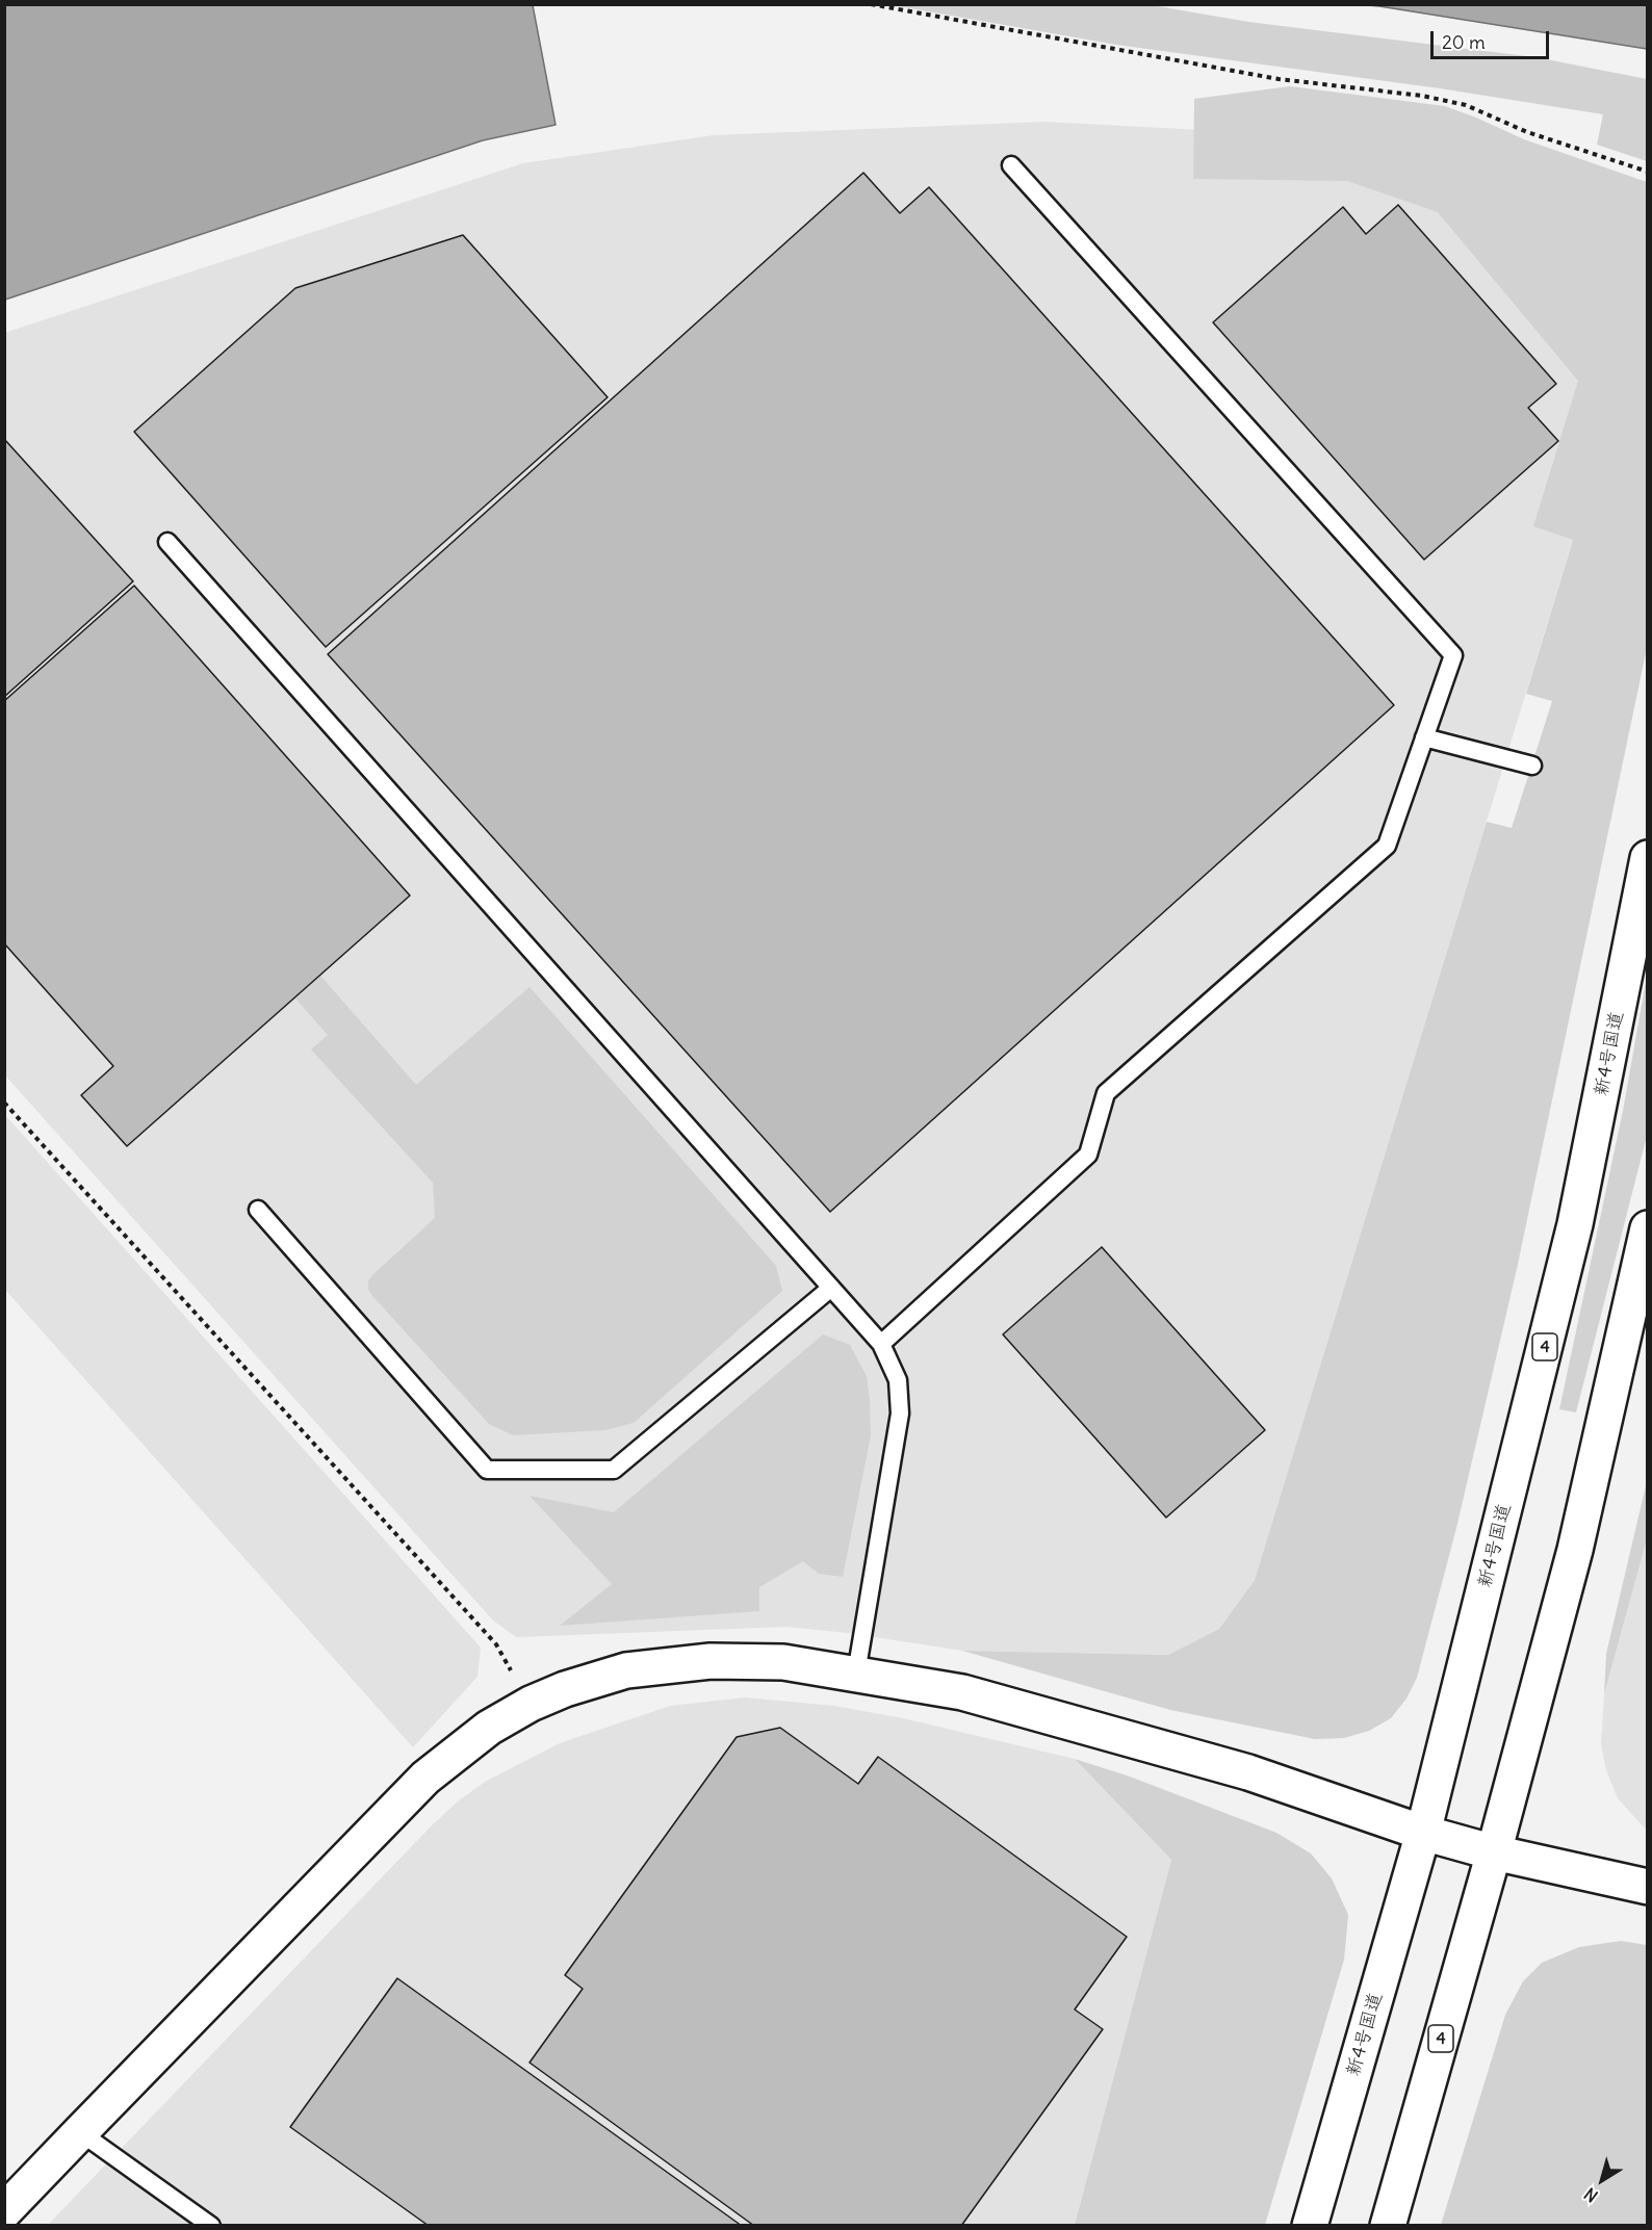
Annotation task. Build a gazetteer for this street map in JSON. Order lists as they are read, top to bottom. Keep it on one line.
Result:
{"streets":{"main road":["新4号国道","4"]},"scale_bar":"20 m","north":"bottom left"}
